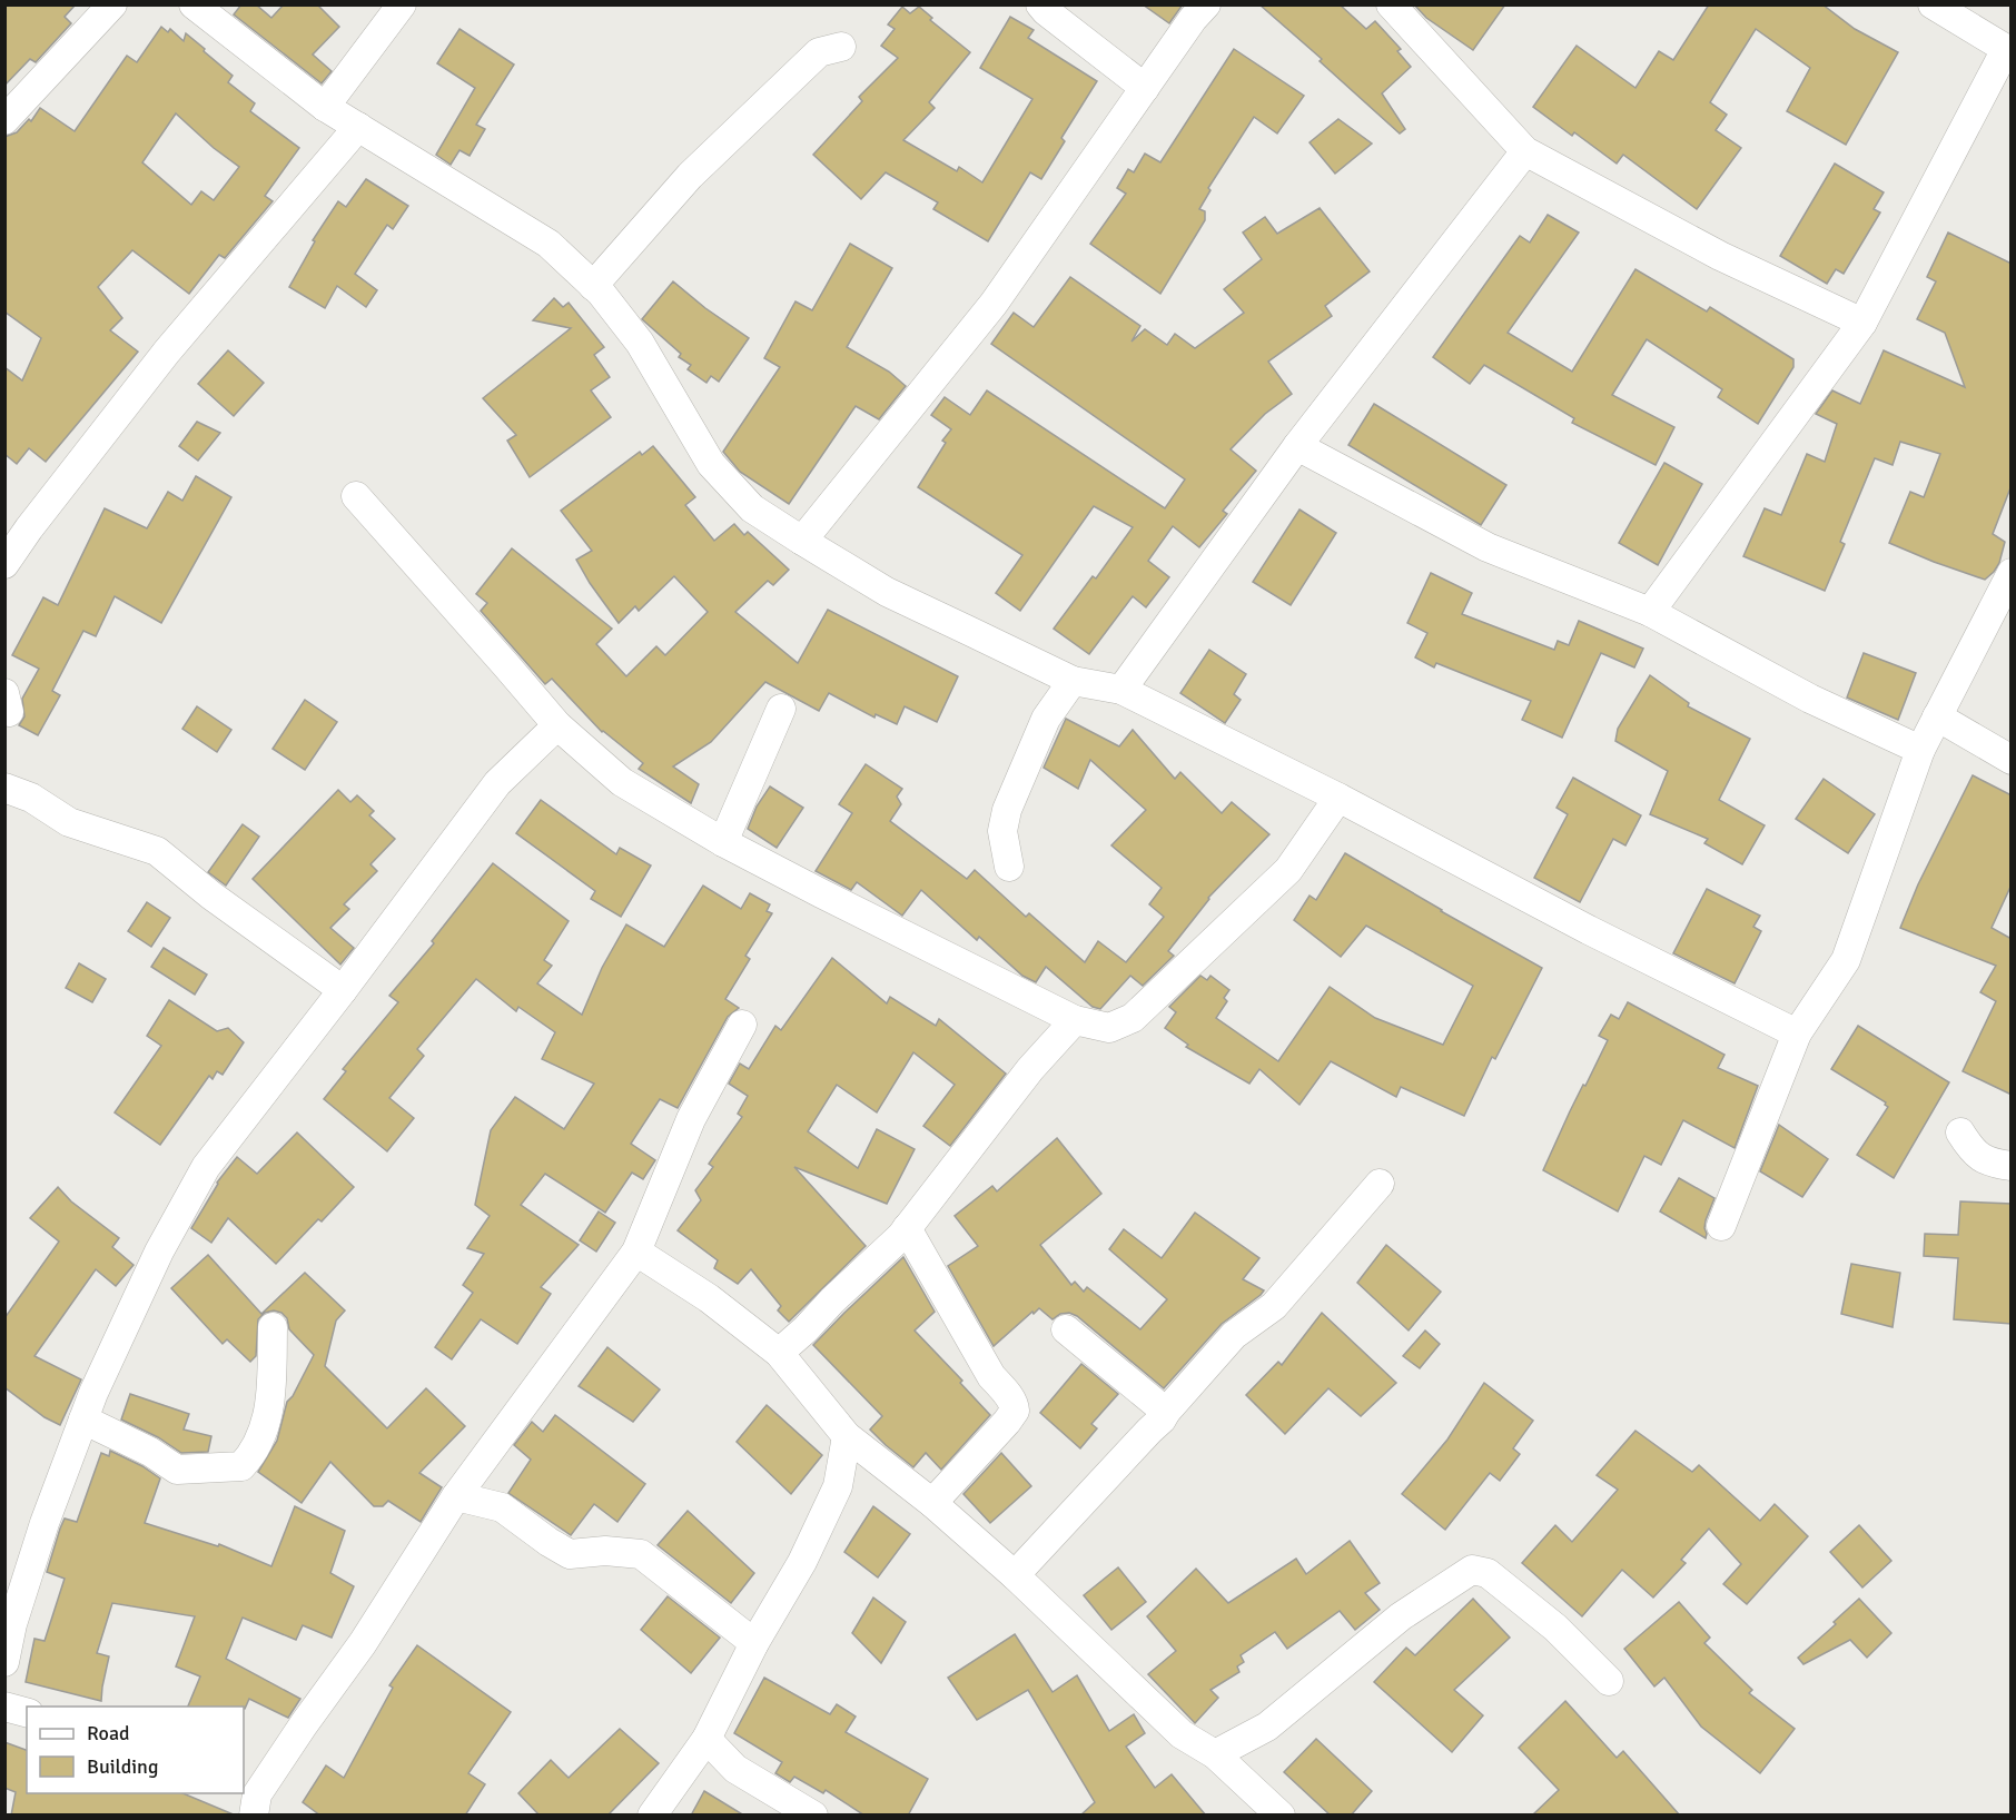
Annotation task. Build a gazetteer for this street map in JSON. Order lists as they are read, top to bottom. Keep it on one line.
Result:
{"legend":["Road","Building"]}
